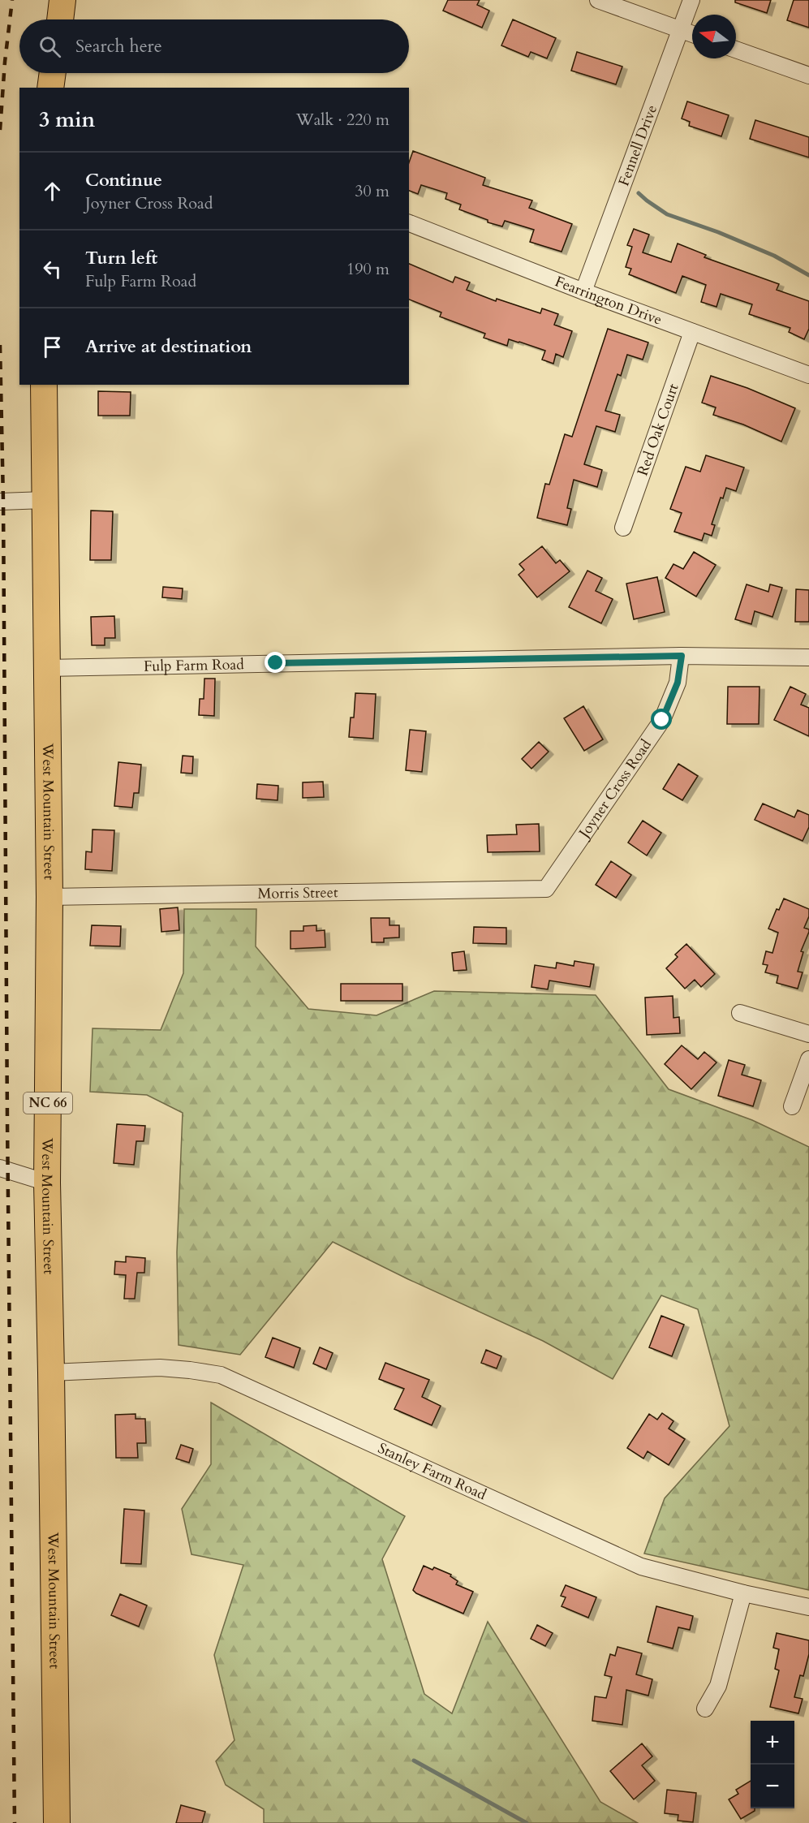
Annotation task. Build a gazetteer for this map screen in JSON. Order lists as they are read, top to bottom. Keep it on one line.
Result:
{"streets":{"main road":["West Mountain Street","NC 66"],"street":["Fennell Drive","Fearrington Drive","Red Oak Court","Fulp Farm Road","Joyner Cross Road","Morris Street","Stanley Farm Road"]},"crossings":[["Fennell Drive","Fearrington Drive"],["Fearrington Drive","Red Oak Court"],["Fulp Farm Road","Joyner Cross Road"],["Fulp Farm Road","West Mountain Street"],["Joyner Cross Road","Morris Street"],["West Mountain Street","Morris Street"],["West Mountain Street","Stanley Farm Road"]],"north":"left","page":{"search":"Search here","heading":["3 min","Walk · 220 m"],"list":[["Continue","Joyner Cross Road","30 m"],["Turn left","Fulp Farm Road","190 m"],"Arrive at destination"],"map_buttons":["+","−"]}}
